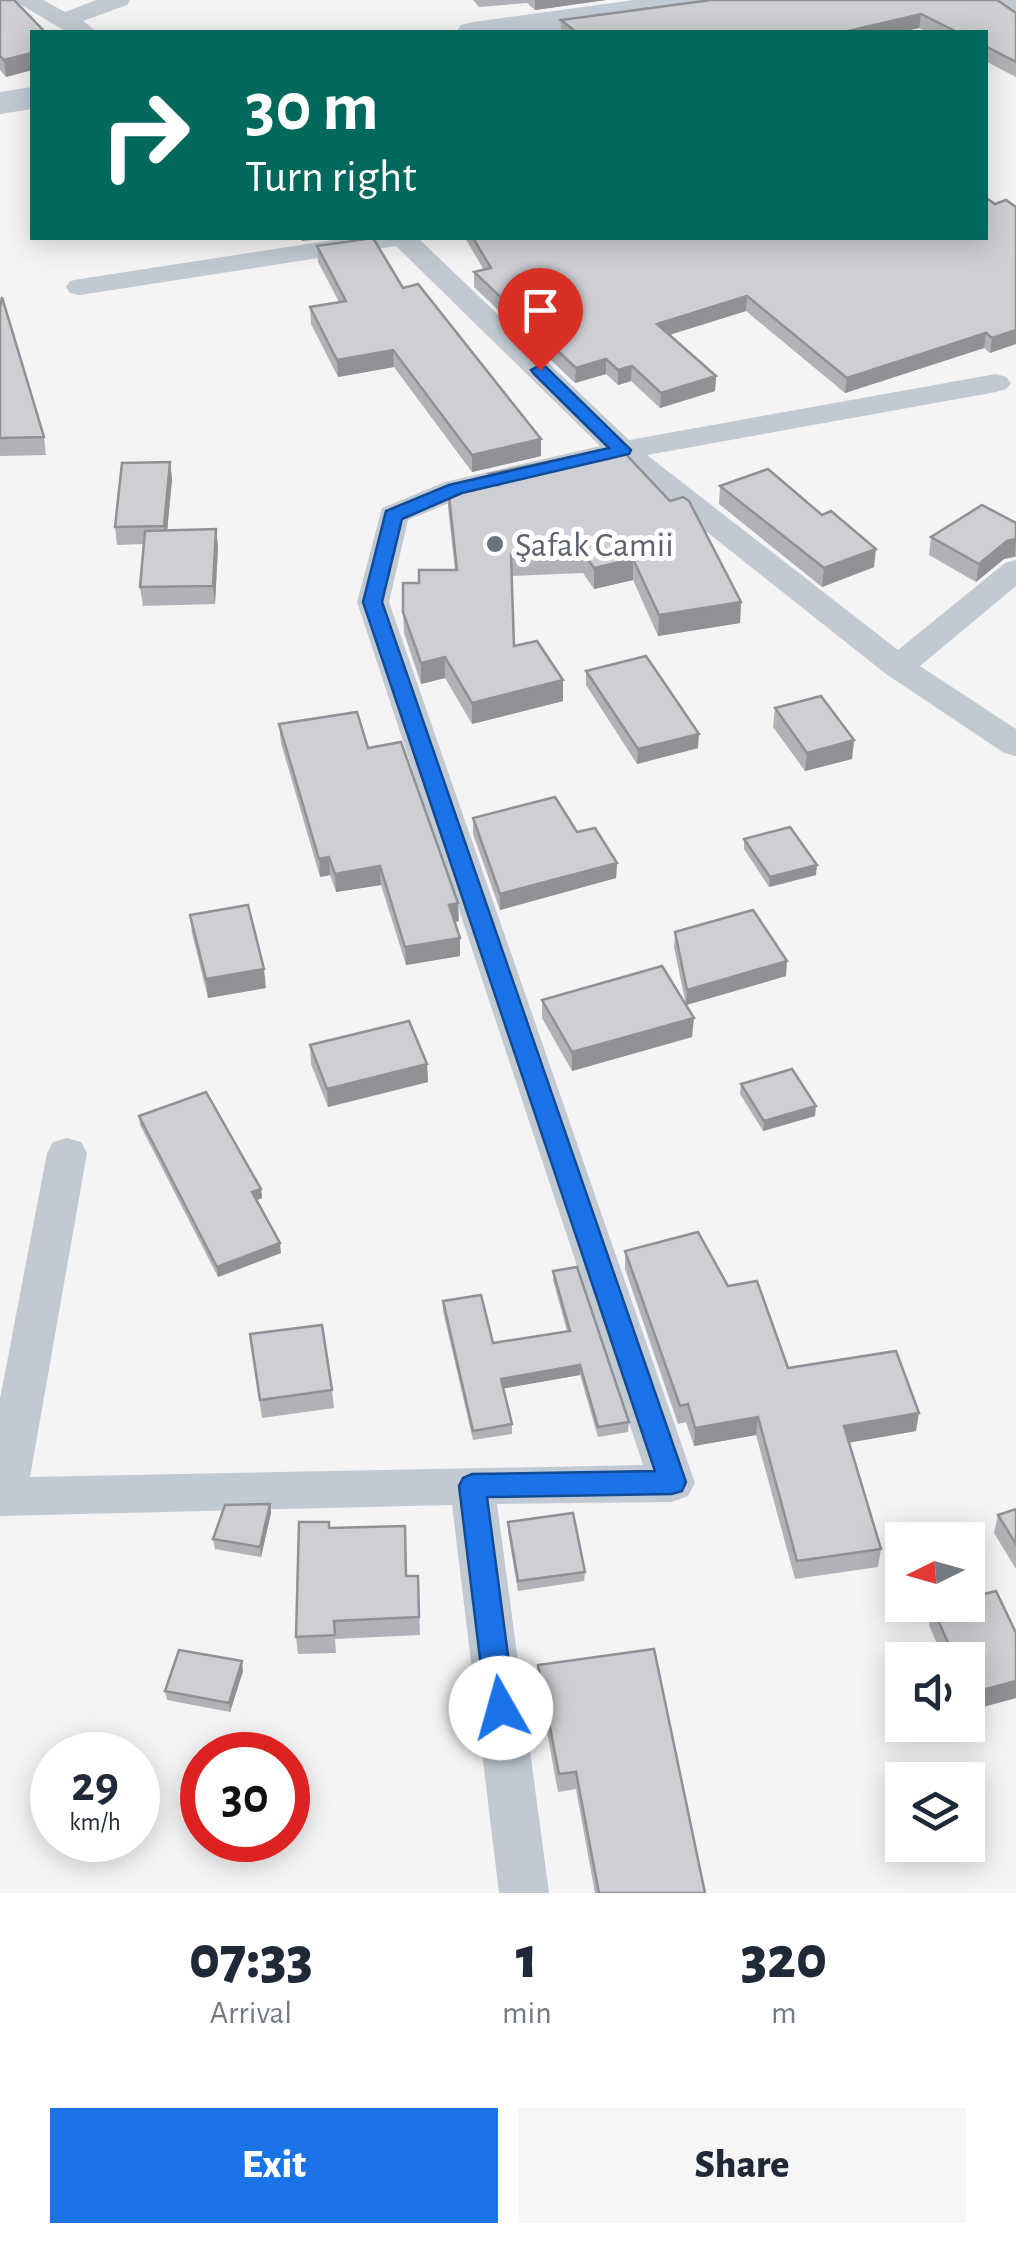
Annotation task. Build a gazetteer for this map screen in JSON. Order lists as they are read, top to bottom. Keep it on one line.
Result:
{"places":["Şafak Camii"],"north":"left","page":{"turn":["30 m","Turn right"],"speed":"29 km/h","limit":"30","eta":["07:33","Arrival","1","min","320","m"],"buttons":["Exit","Share"]}}
